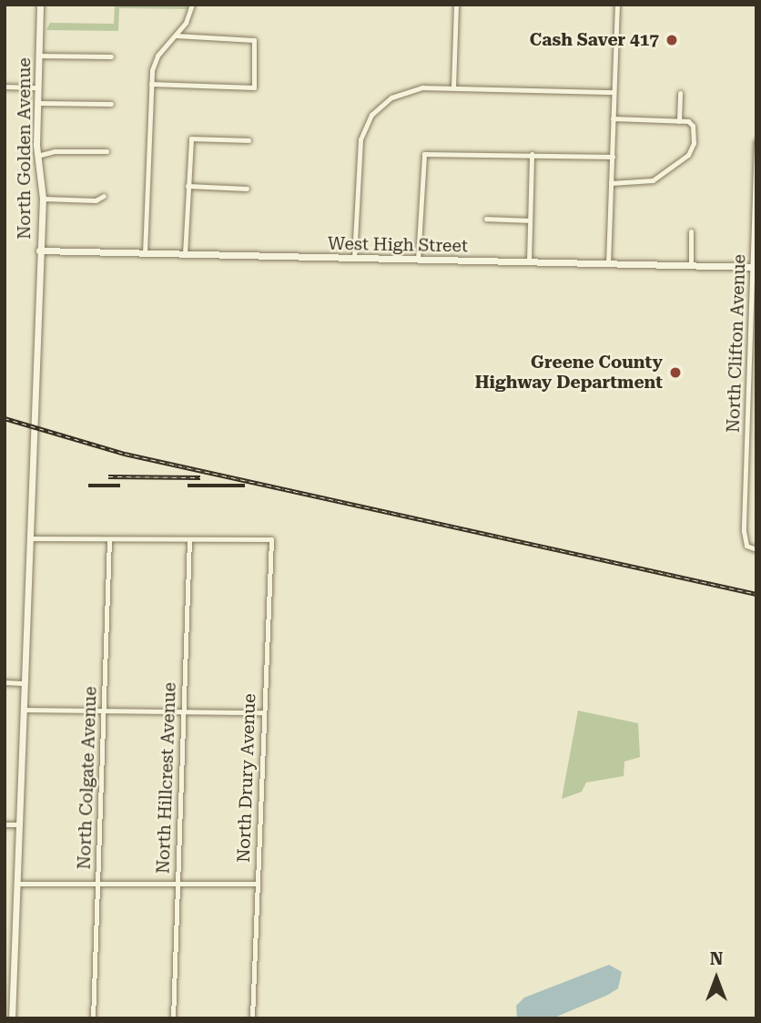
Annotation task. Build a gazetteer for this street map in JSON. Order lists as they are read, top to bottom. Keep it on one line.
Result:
{"streets":{"street":["North Golden Avenue","West High Street","North Clifton Avenue","North Colgate Avenue","North Hillcrest Avenue","North Drury Avenue"]},"crossings":[["North Golden Avenue","West High Street"],["West High Street","North Clifton Avenue"],["North Hillcrest Avenue","North Drury Avenue"]],"places":["Cash Saver 417","Greene County Highway Department"],"north":"top"}
